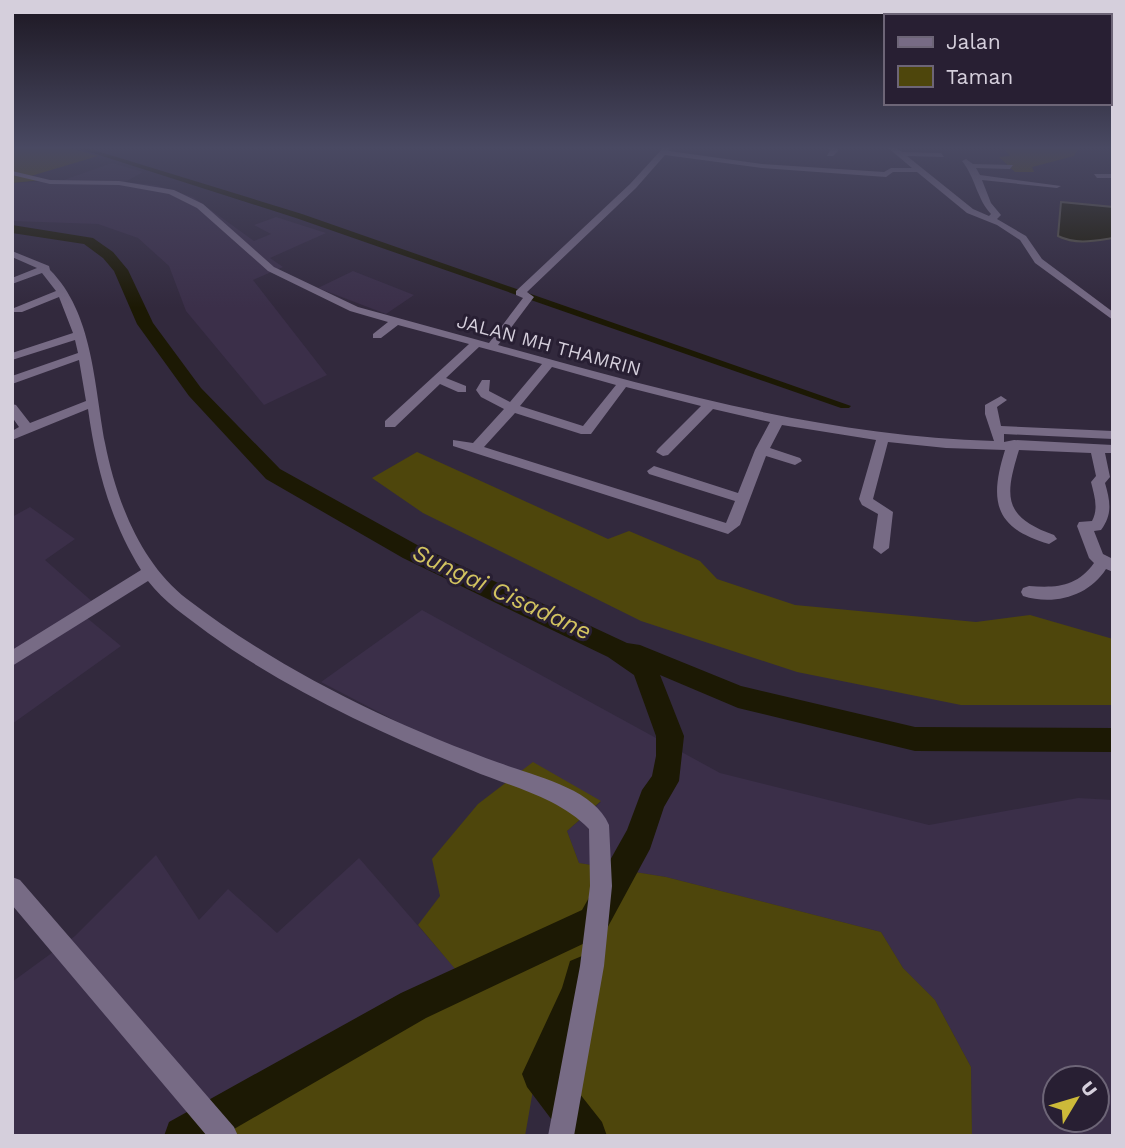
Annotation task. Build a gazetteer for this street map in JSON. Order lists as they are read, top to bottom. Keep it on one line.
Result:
{"streets":{"street":["JALAN MH THAMRIN"]},"water":["Sungai Cisadane"],"legend":["Jalan","Taman"],"north":"top right"}
